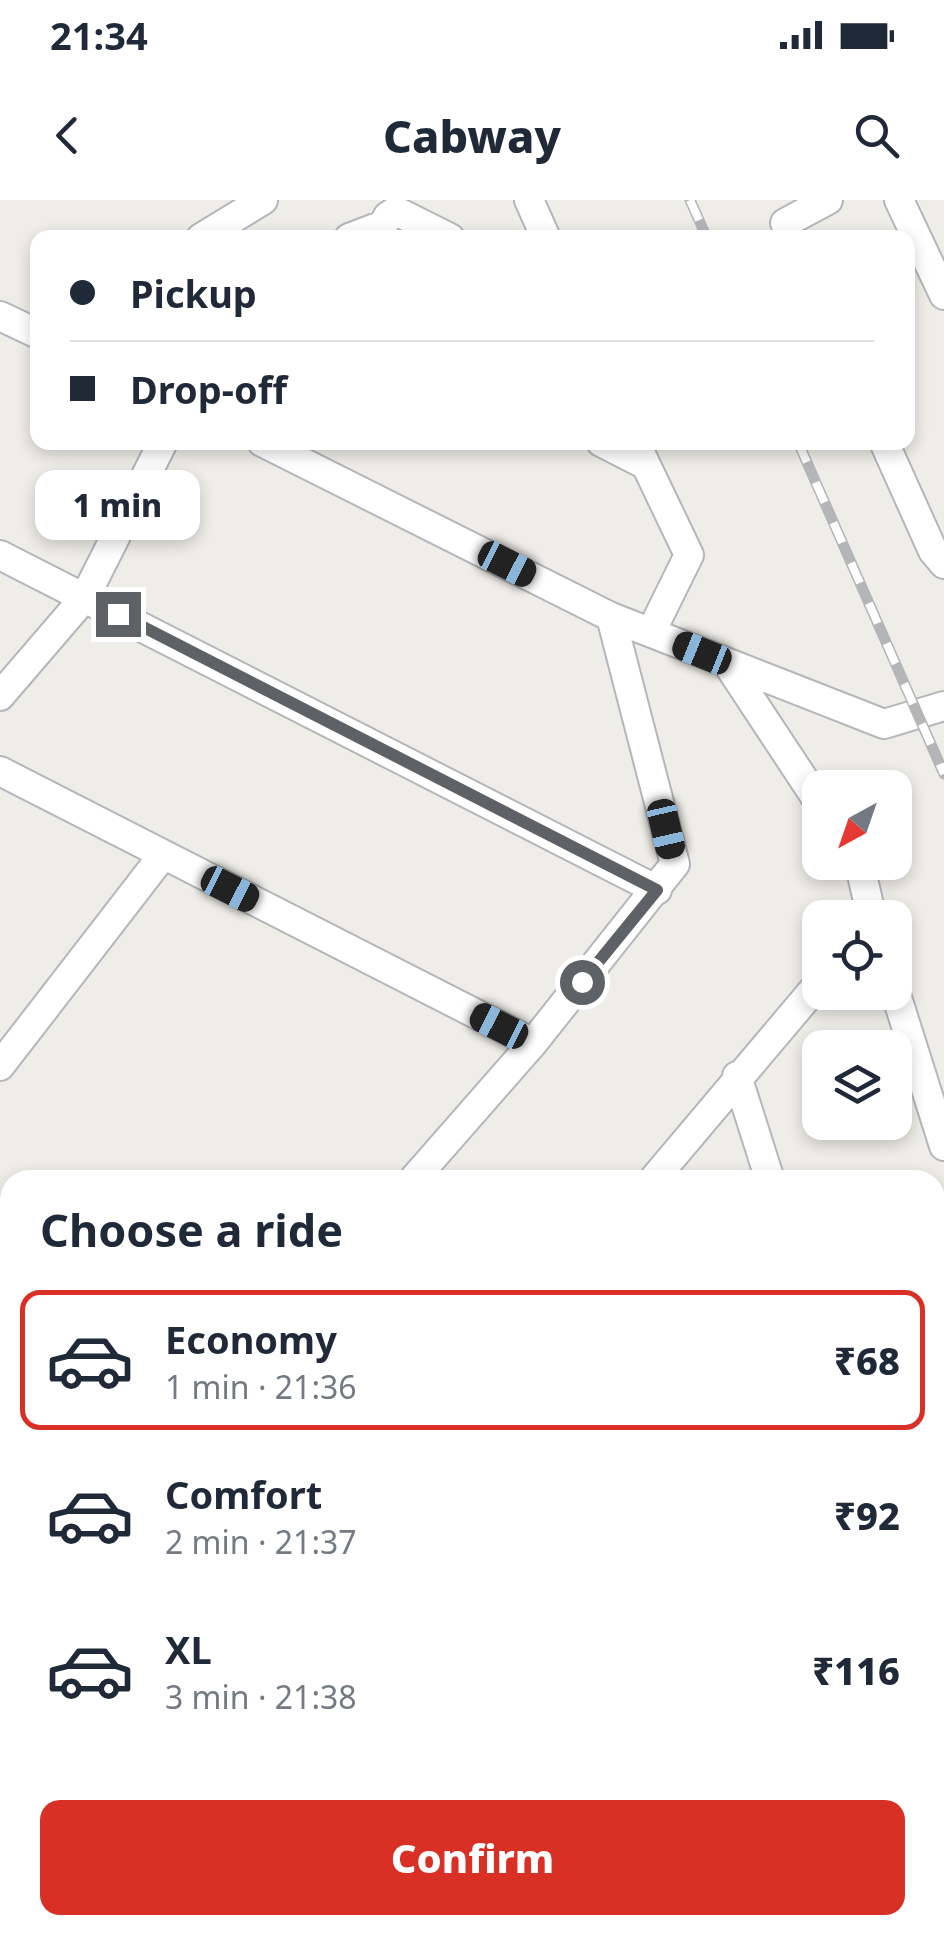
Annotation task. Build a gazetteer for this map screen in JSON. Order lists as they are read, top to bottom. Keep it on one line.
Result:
{"north":"bottom left","page":{"status":"21:34","header":"Cabway","banner":["Pickup","Drop-off"],"bubble":"1 min","heading":"Choose a ride","list":[{"name":"Economy","note":"1 min · 21:36","value":"₹68"},{"name":"Comfort","note":"2 min · 21:37","value":"₹92"},{"name":"XL","note":"3 min · 21:38","value":"₹116"}],"buttons":"Confirm"}}
